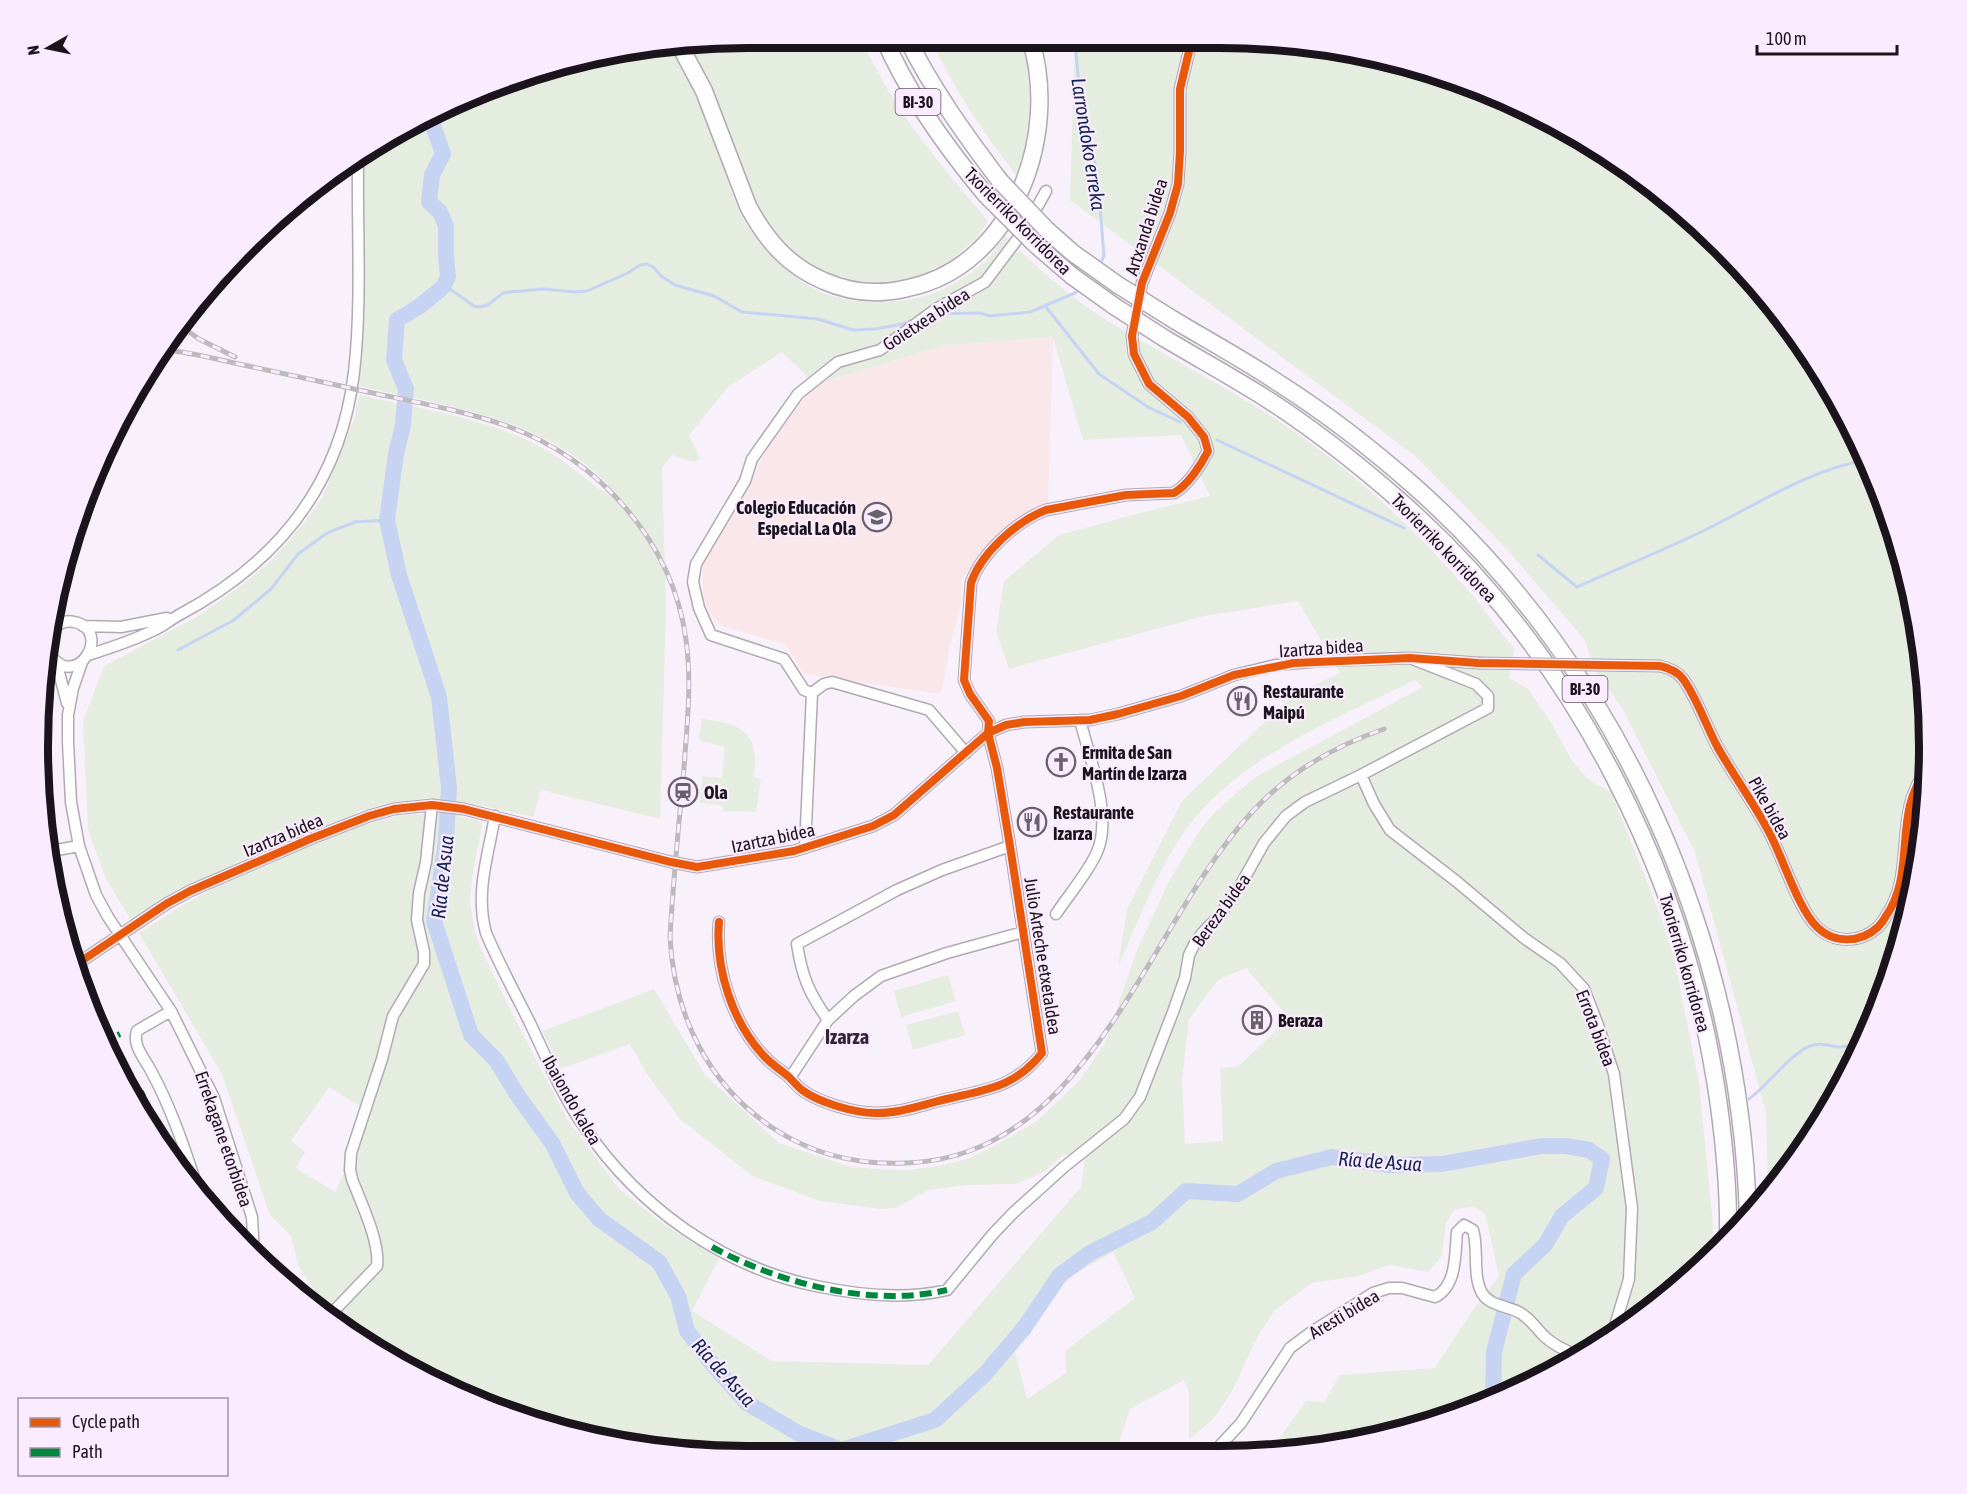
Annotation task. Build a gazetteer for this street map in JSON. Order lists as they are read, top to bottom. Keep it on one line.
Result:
{"streets":{"highway":["BI-30","Txorierriko korridorea"],"street":["Artxanda bidea","Goietxea bidea","Izartza bidea","Pike bidea","Bereza bidea","Julio Arteche etxetaldea","Errota bidea","Ibaiondo kalea","Errekagane etorbidea","Aresti bidea"]},"crossings":[["Artxanda bidea","Izartza bidea"],["Artxanda bidea","Julio Arteche etxetaldea"],["Izartza bidea","Pike bidea"],["Izartza bidea","Bereza bidea"],["Izartza bidea","Julio Arteche etxetaldea"],["Izartza bidea","Ibaiondo kalea"],["Izartza bidea","Errekagane etorbidea"],["Bereza bidea","Errota bidea"],["Bereza bidea","Ibaiondo kalea"]],"districts":["Izarza"],"water":["Larrondoko erreka","Ría de Asua"],"places":{"school or university":["Colegio Educación Especial La Ola"],"restaurant":["Restaurante Maipú","Restaurante Izarza"],"church":["Ermita de San Martín de Izarza"],"station":["Ola"],"building":["Beraza"]},"legend":["Cycle path","Path"],"scale_bar":"100 m","north":"left"}
